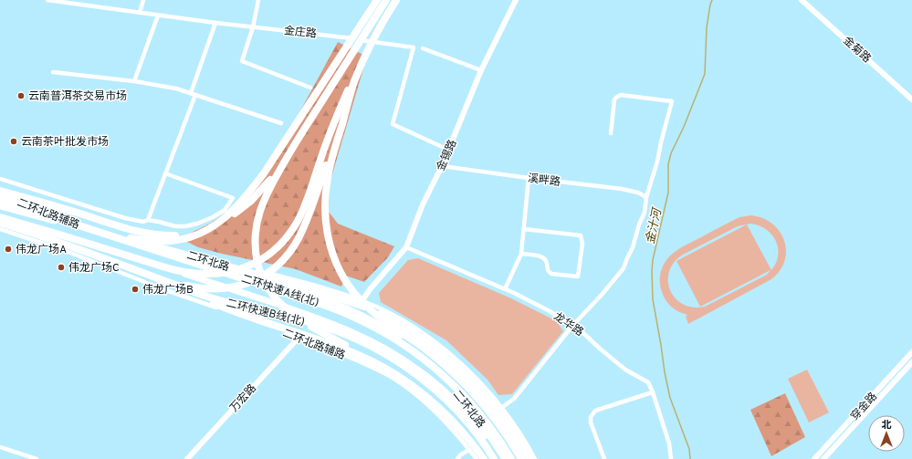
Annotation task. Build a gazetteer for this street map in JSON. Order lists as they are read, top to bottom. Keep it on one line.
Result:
{"streets":{"highway":["二环快速A线(北)","二环快速B线(北)"],"main road":["二环北路"],"street":["金庄路","金菊路","金锡路","溪畔路","二环北路辅路","龙华路","万宏路","穿金路"]},"crossings":[["金庄路","金锡路"],["金锡路","溪畔路"],["金锡路","龙华路"],["二环北路辅路","二环北路"],["二环北路辅路","万宏路"]],"water":["金汁河"],"places":["云南普洱茶交易市场","云南茶叶批发市场","伟龙广场A","伟龙广场C","伟龙广场B"],"north":"top"}
